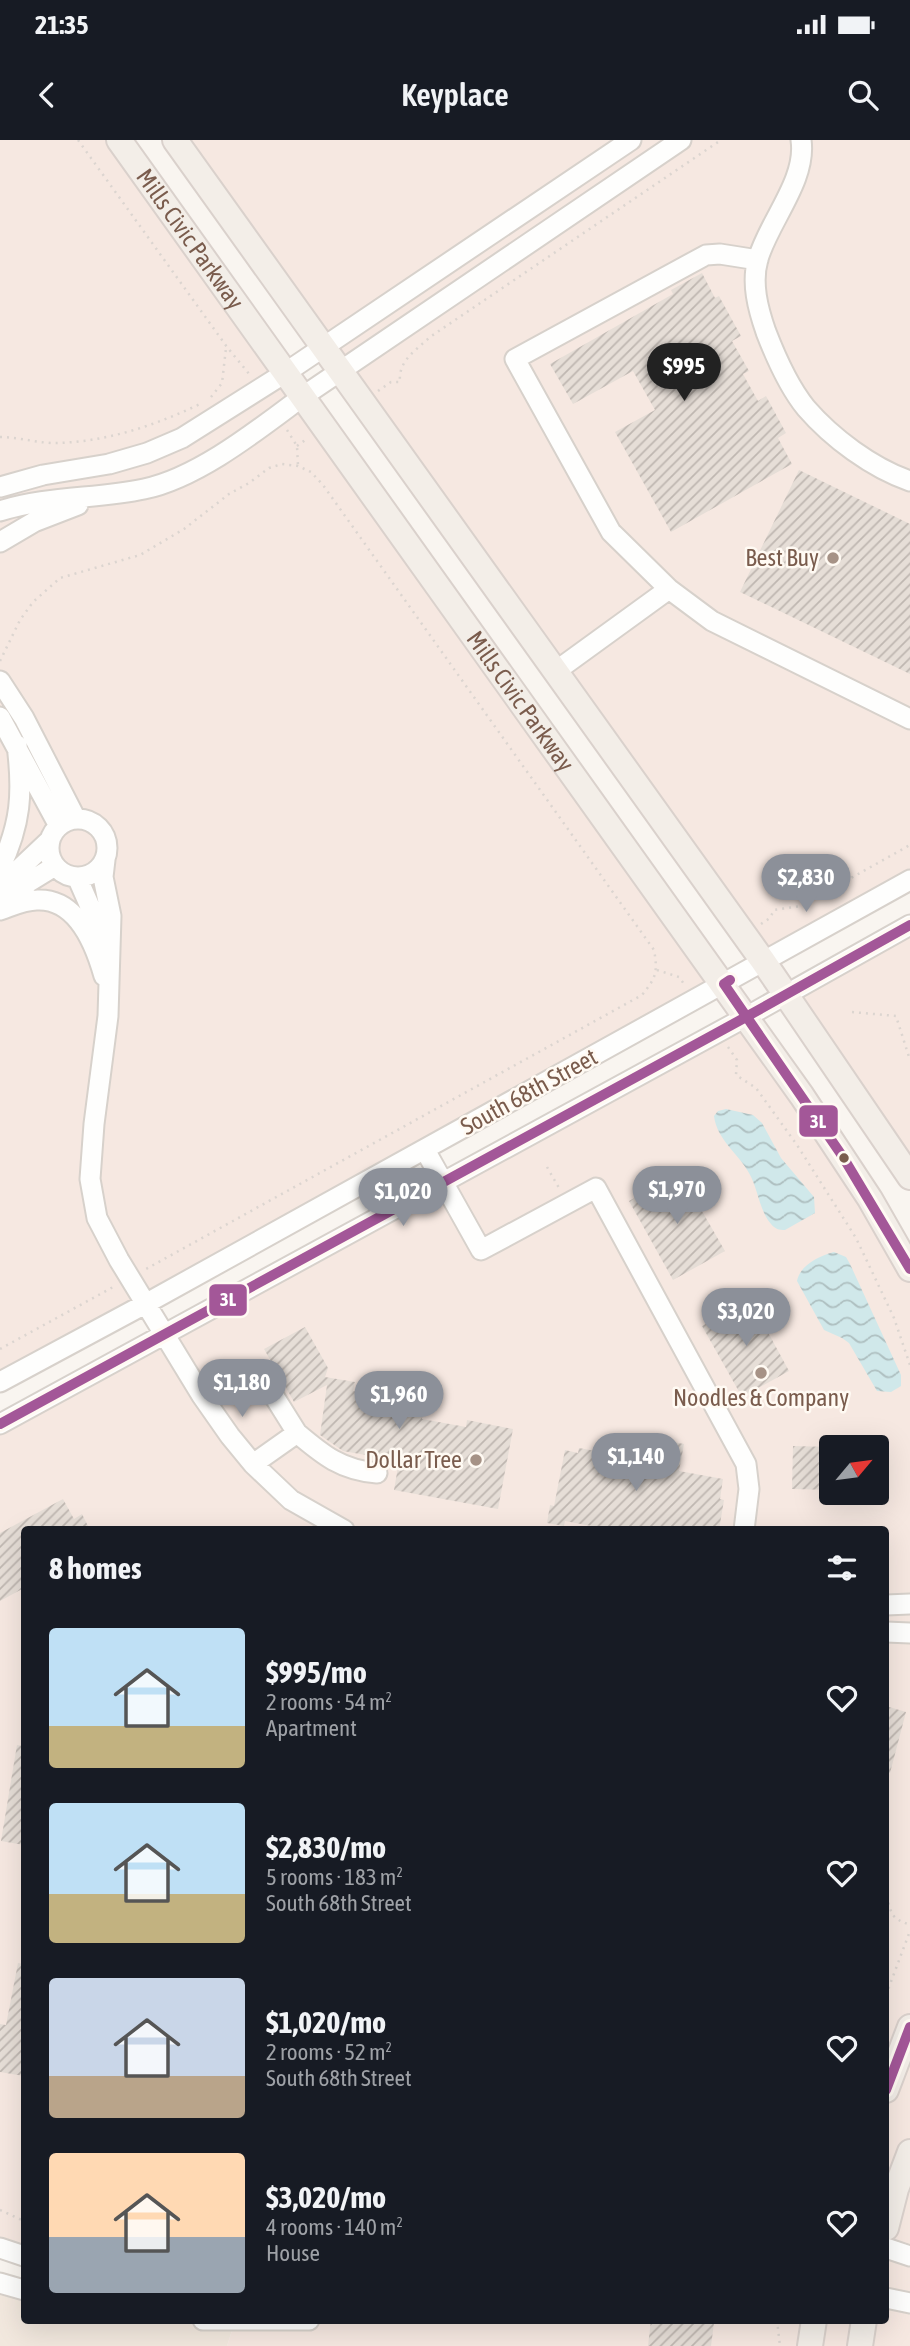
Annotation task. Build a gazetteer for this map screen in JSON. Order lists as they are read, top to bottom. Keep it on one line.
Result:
{"streets":{"main road":["Mills Civic Parkway"],"street":["South 68th Street"]},"crossings":[["Mills Civic Parkway","South 68th Street"]],"places":["Best Buy","Noodles & Company","Dollar Tree"],"lines":["transit line 3L"],"north":"top right","page":{"status":"21:35","header":"Keyplace","price":["$995","$2,830","$1,970","$1,020","$3,020","$1,180","$1,960","$1,140"],"heading":"8 homes","list":[{"name":"$995/mo","note":"2 rooms · 54 m² · Apartment"},{"name":"$2,830/mo","note":"5 rooms · 183 m² · South 68th Street"},{"name":"$1,020/mo","note":"2 rooms · 52 m² · South 68th Street"},{"name":"$3,020/mo","note":"4 rooms · 140 m² · House"}]}}
